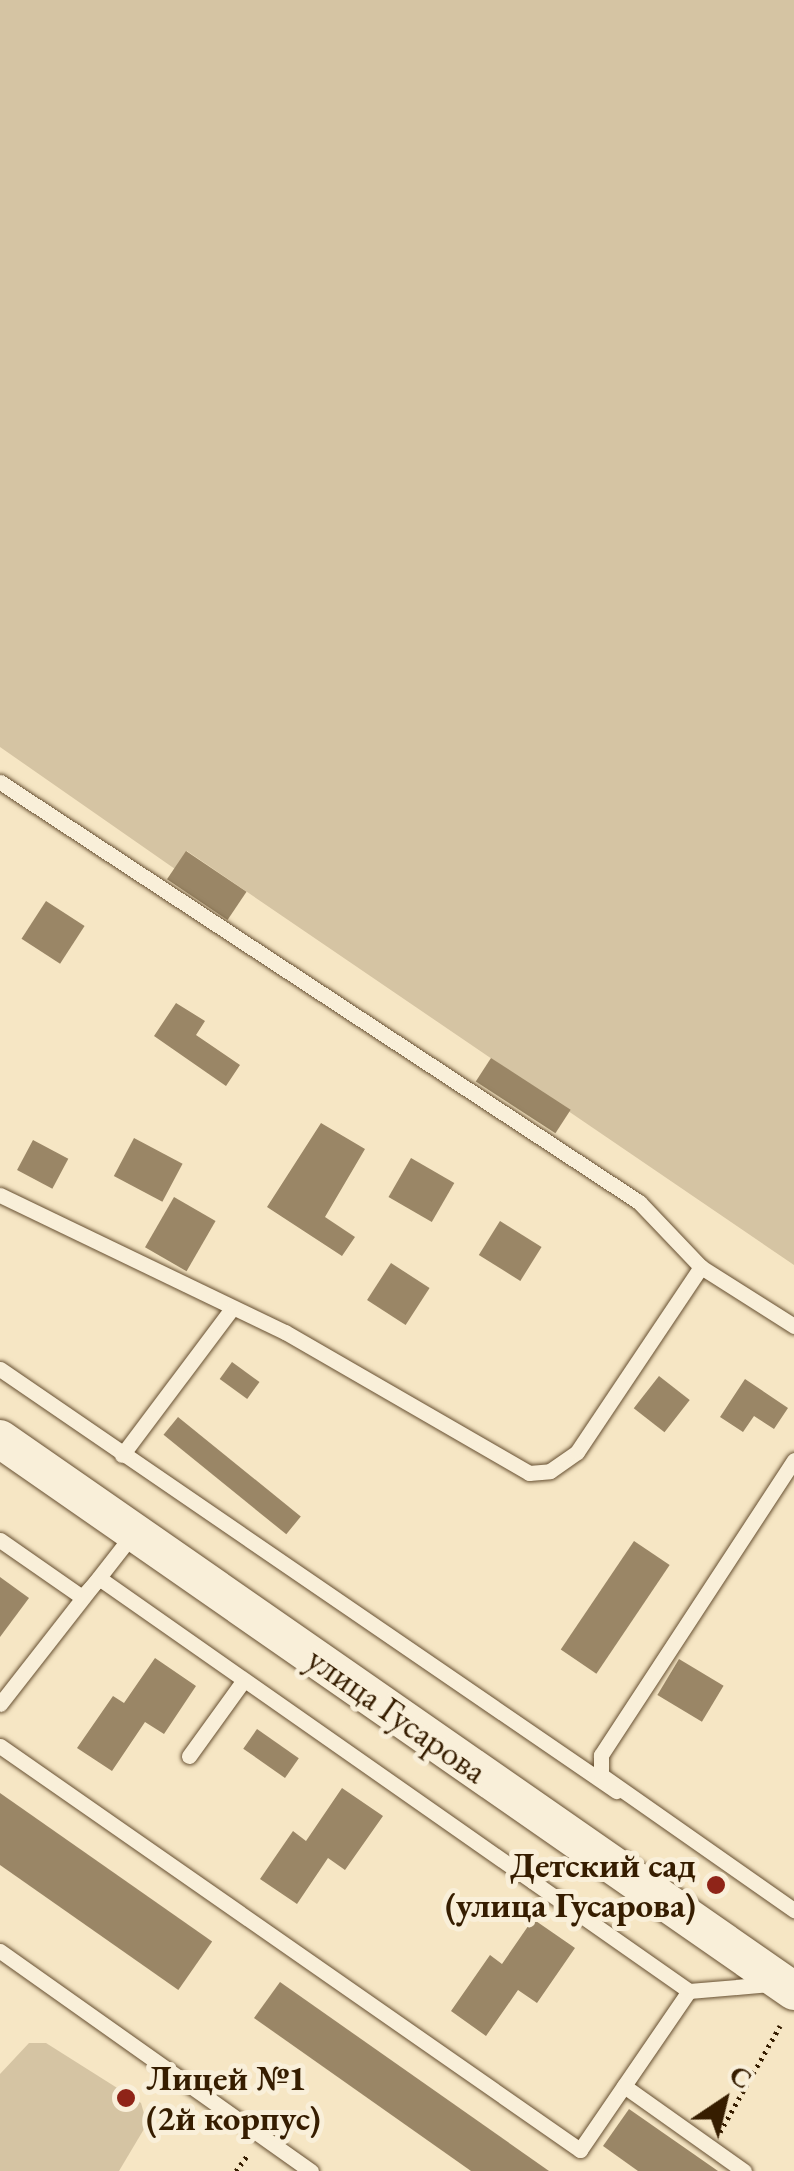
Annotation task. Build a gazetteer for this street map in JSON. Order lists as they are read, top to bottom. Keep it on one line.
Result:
{"streets":{"street":["улица Гусарова"]},"places":["Детский сад (улица Гусарова)","Лицей №1 (2й корпус)"],"north":"top right"}
